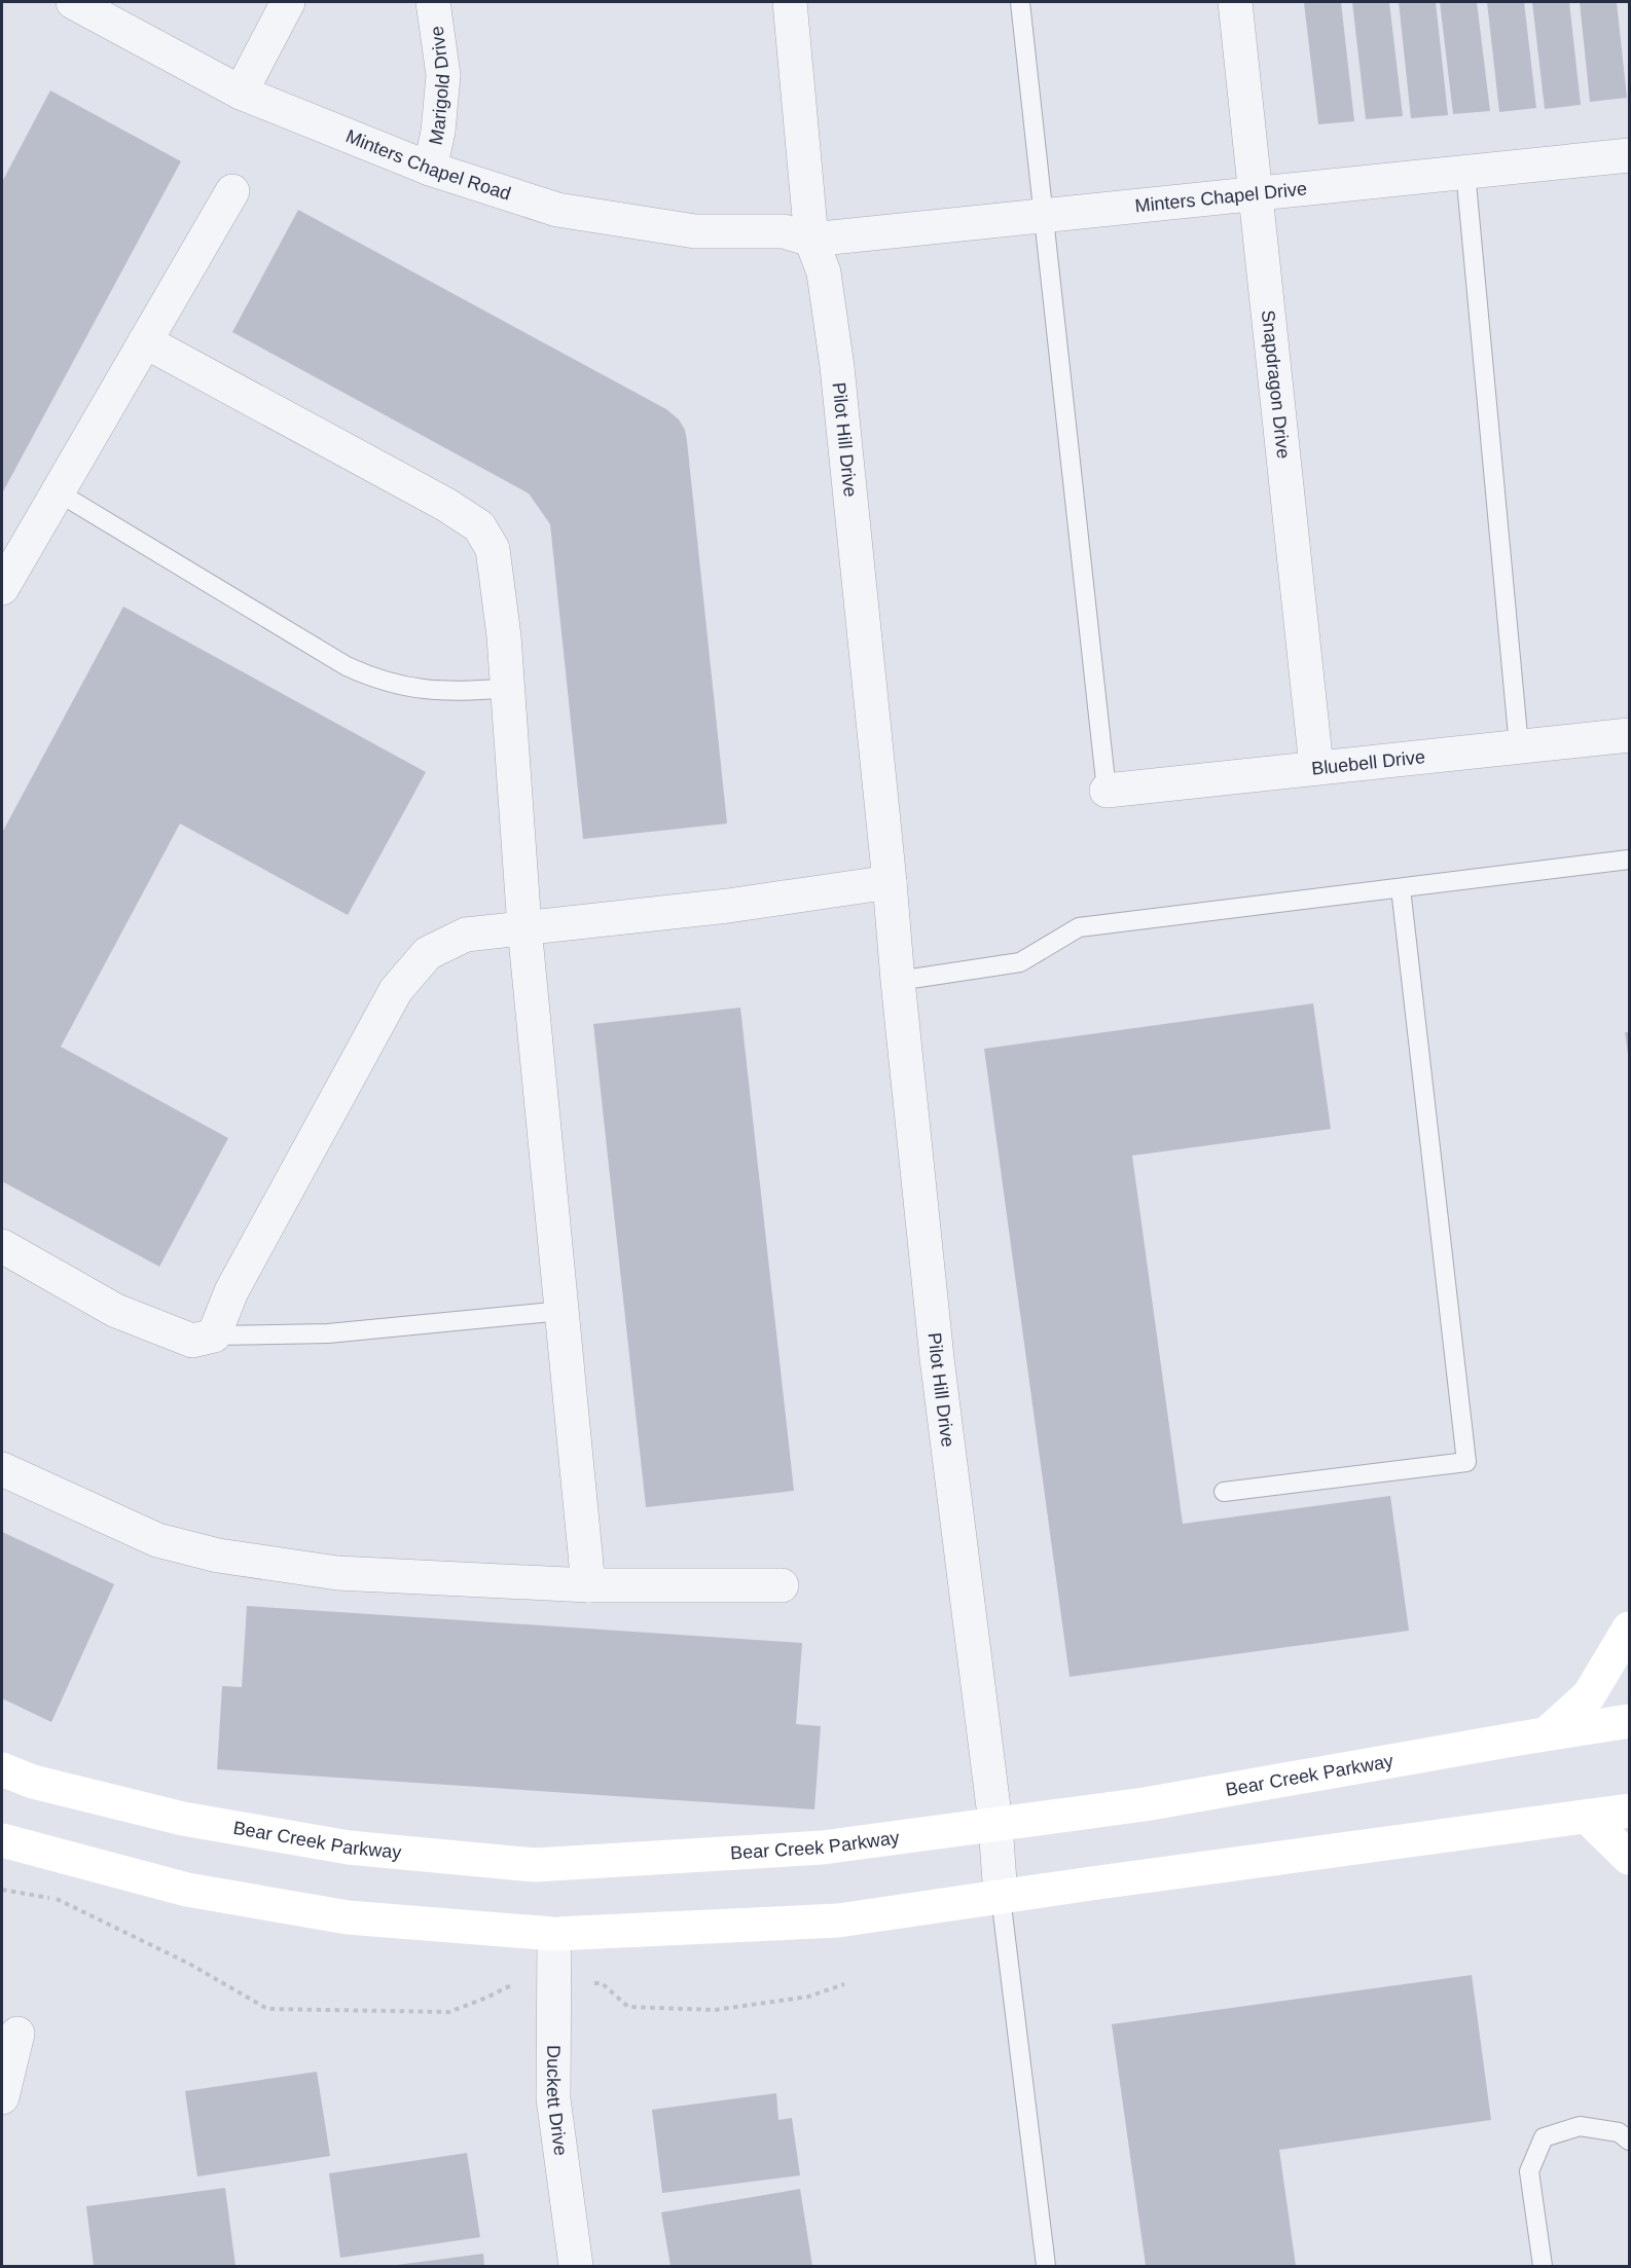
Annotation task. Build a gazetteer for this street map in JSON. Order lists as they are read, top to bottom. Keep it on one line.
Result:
{"streets":{"street":["Marigold Drive","Minters Chapel Road","Minters Chapel Drive","Snapdragon Drive","Pilot Hill Drive","Bluebell Drive","Bear Creek Parkway","Duckett Drive"]},"crossings":[["Marigold Drive","Minters Chapel Road"],["Minters Chapel Road","Minters Chapel Drive"],["Minters Chapel Road","Pilot Hill Drive"],["Minters Chapel Drive","Snapdragon Drive"],["Minters Chapel Drive","Pilot Hill Drive"],["Snapdragon Drive","Bluebell Drive"],["Pilot Hill Drive","Bear Creek Parkway"]]}
